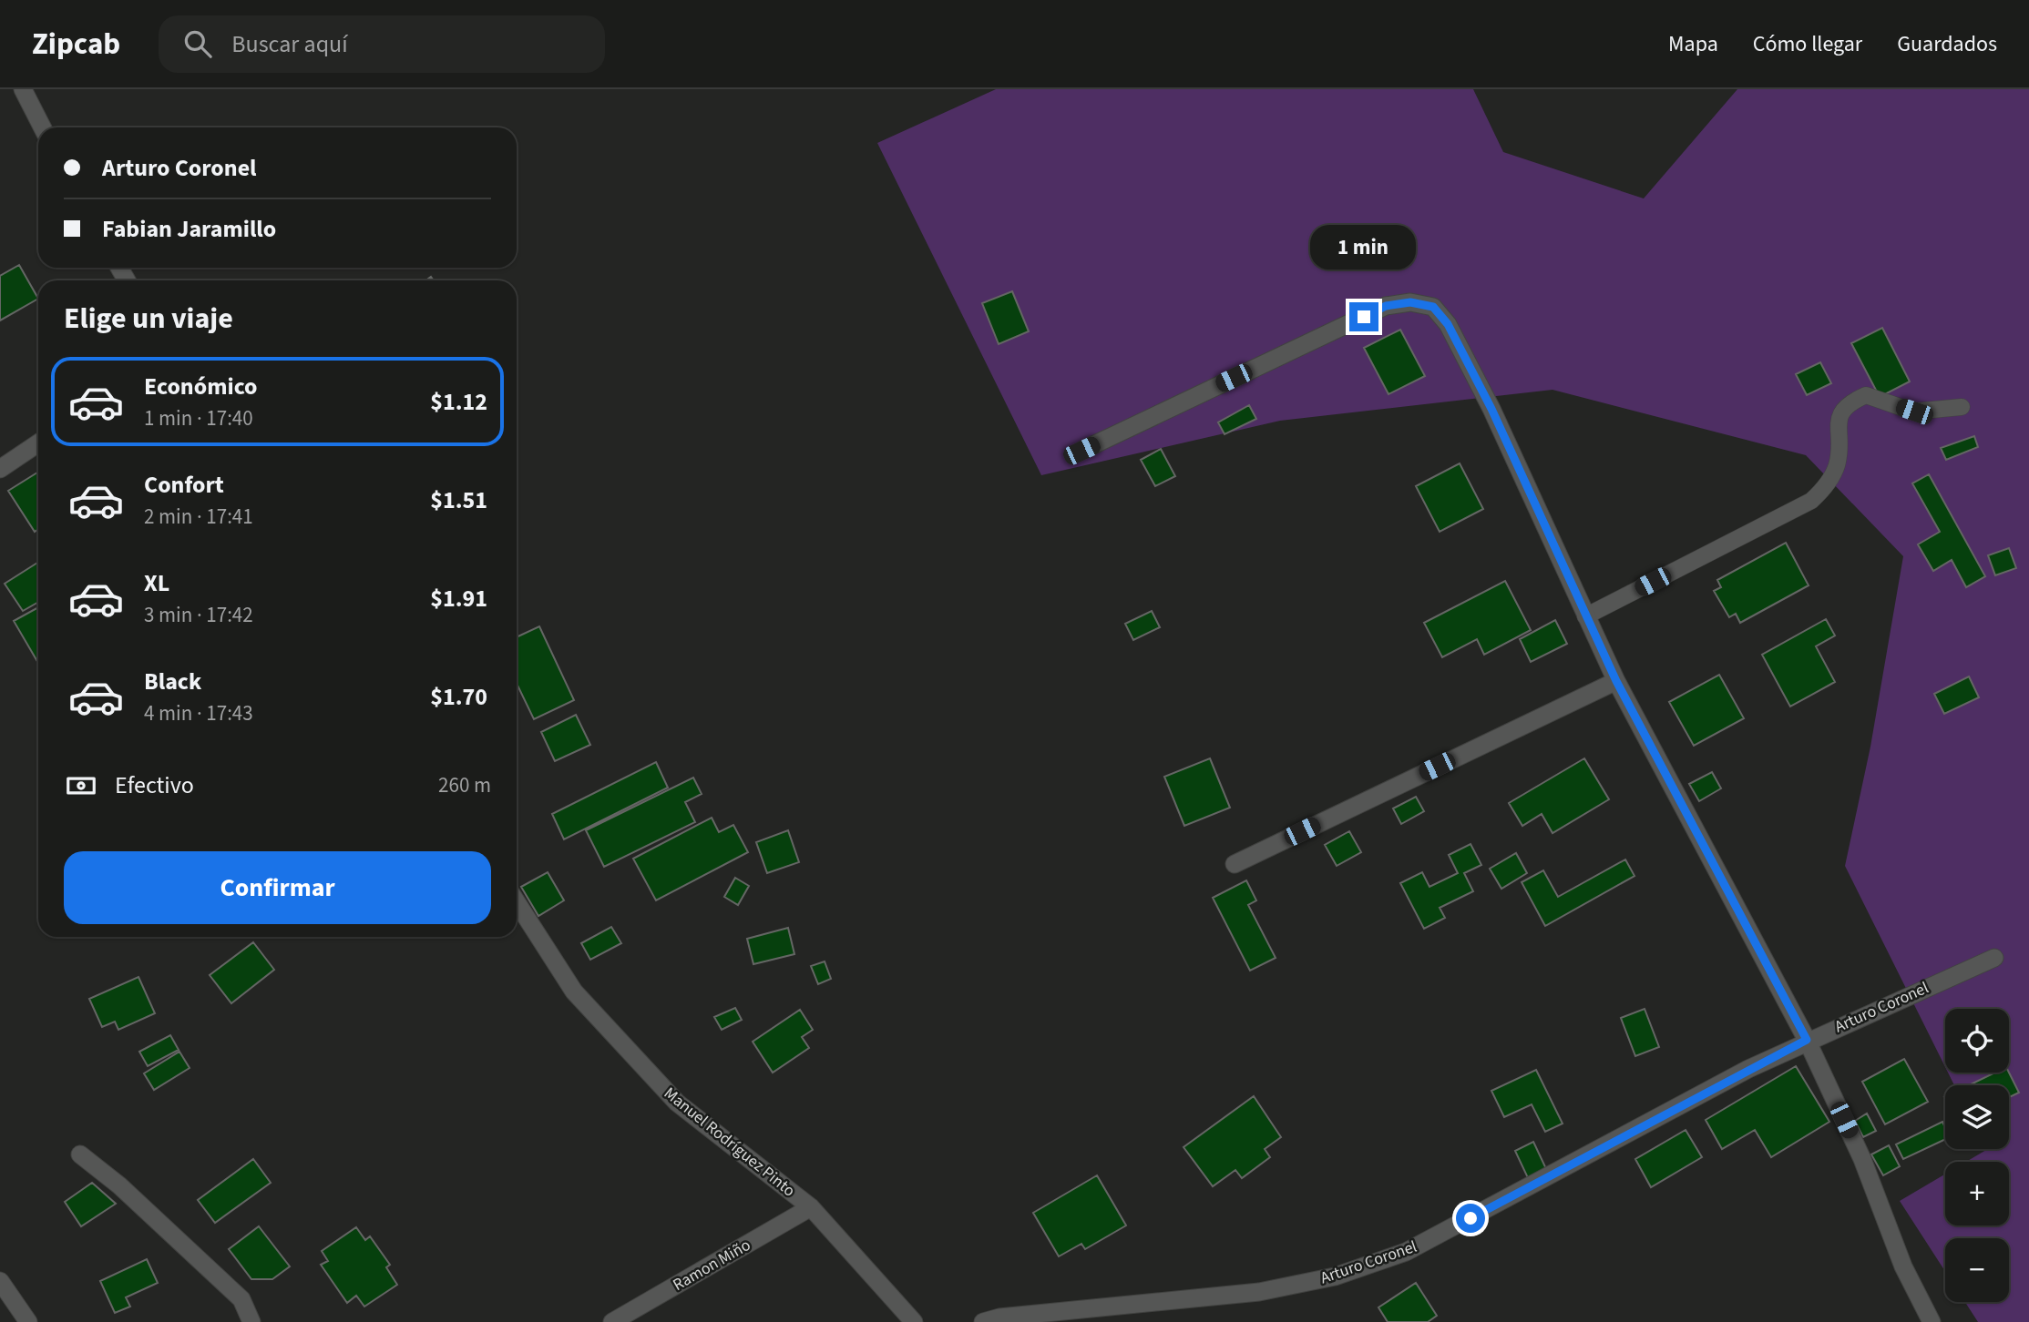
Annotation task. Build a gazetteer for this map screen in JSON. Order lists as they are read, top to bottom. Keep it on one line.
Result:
{"streets":{"street":["Arturo Coronel","Manuel Rodríguez Pinto","Ramon Miño"]},"crossings":[["Manuel Rodríguez Pinto","Ramon Miño"]],"page":{"header":"Zipcab","search":"Buscar aquí","nav":["Mapa","Cómo llegar","Guardados"],"banner":["Arturo Coronel","Fabian Jaramillo"],"bubble":"1 min","heading":"Elige un viaje","list":[{"name":"Económico","note":"1 min · 17:40","value":"$1.12"},{"name":"Confort","note":"2 min · 17:41","value":"$1.51"},{"name":"XL","note":"3 min · 17:42","value":"$1.91"},{"name":"Black","note":"4 min · 17:43","value":"$1.70"}],"pay":["Efectivo","260 m"],"buttons":"Confirmar","map_buttons":["+","−"]}}
